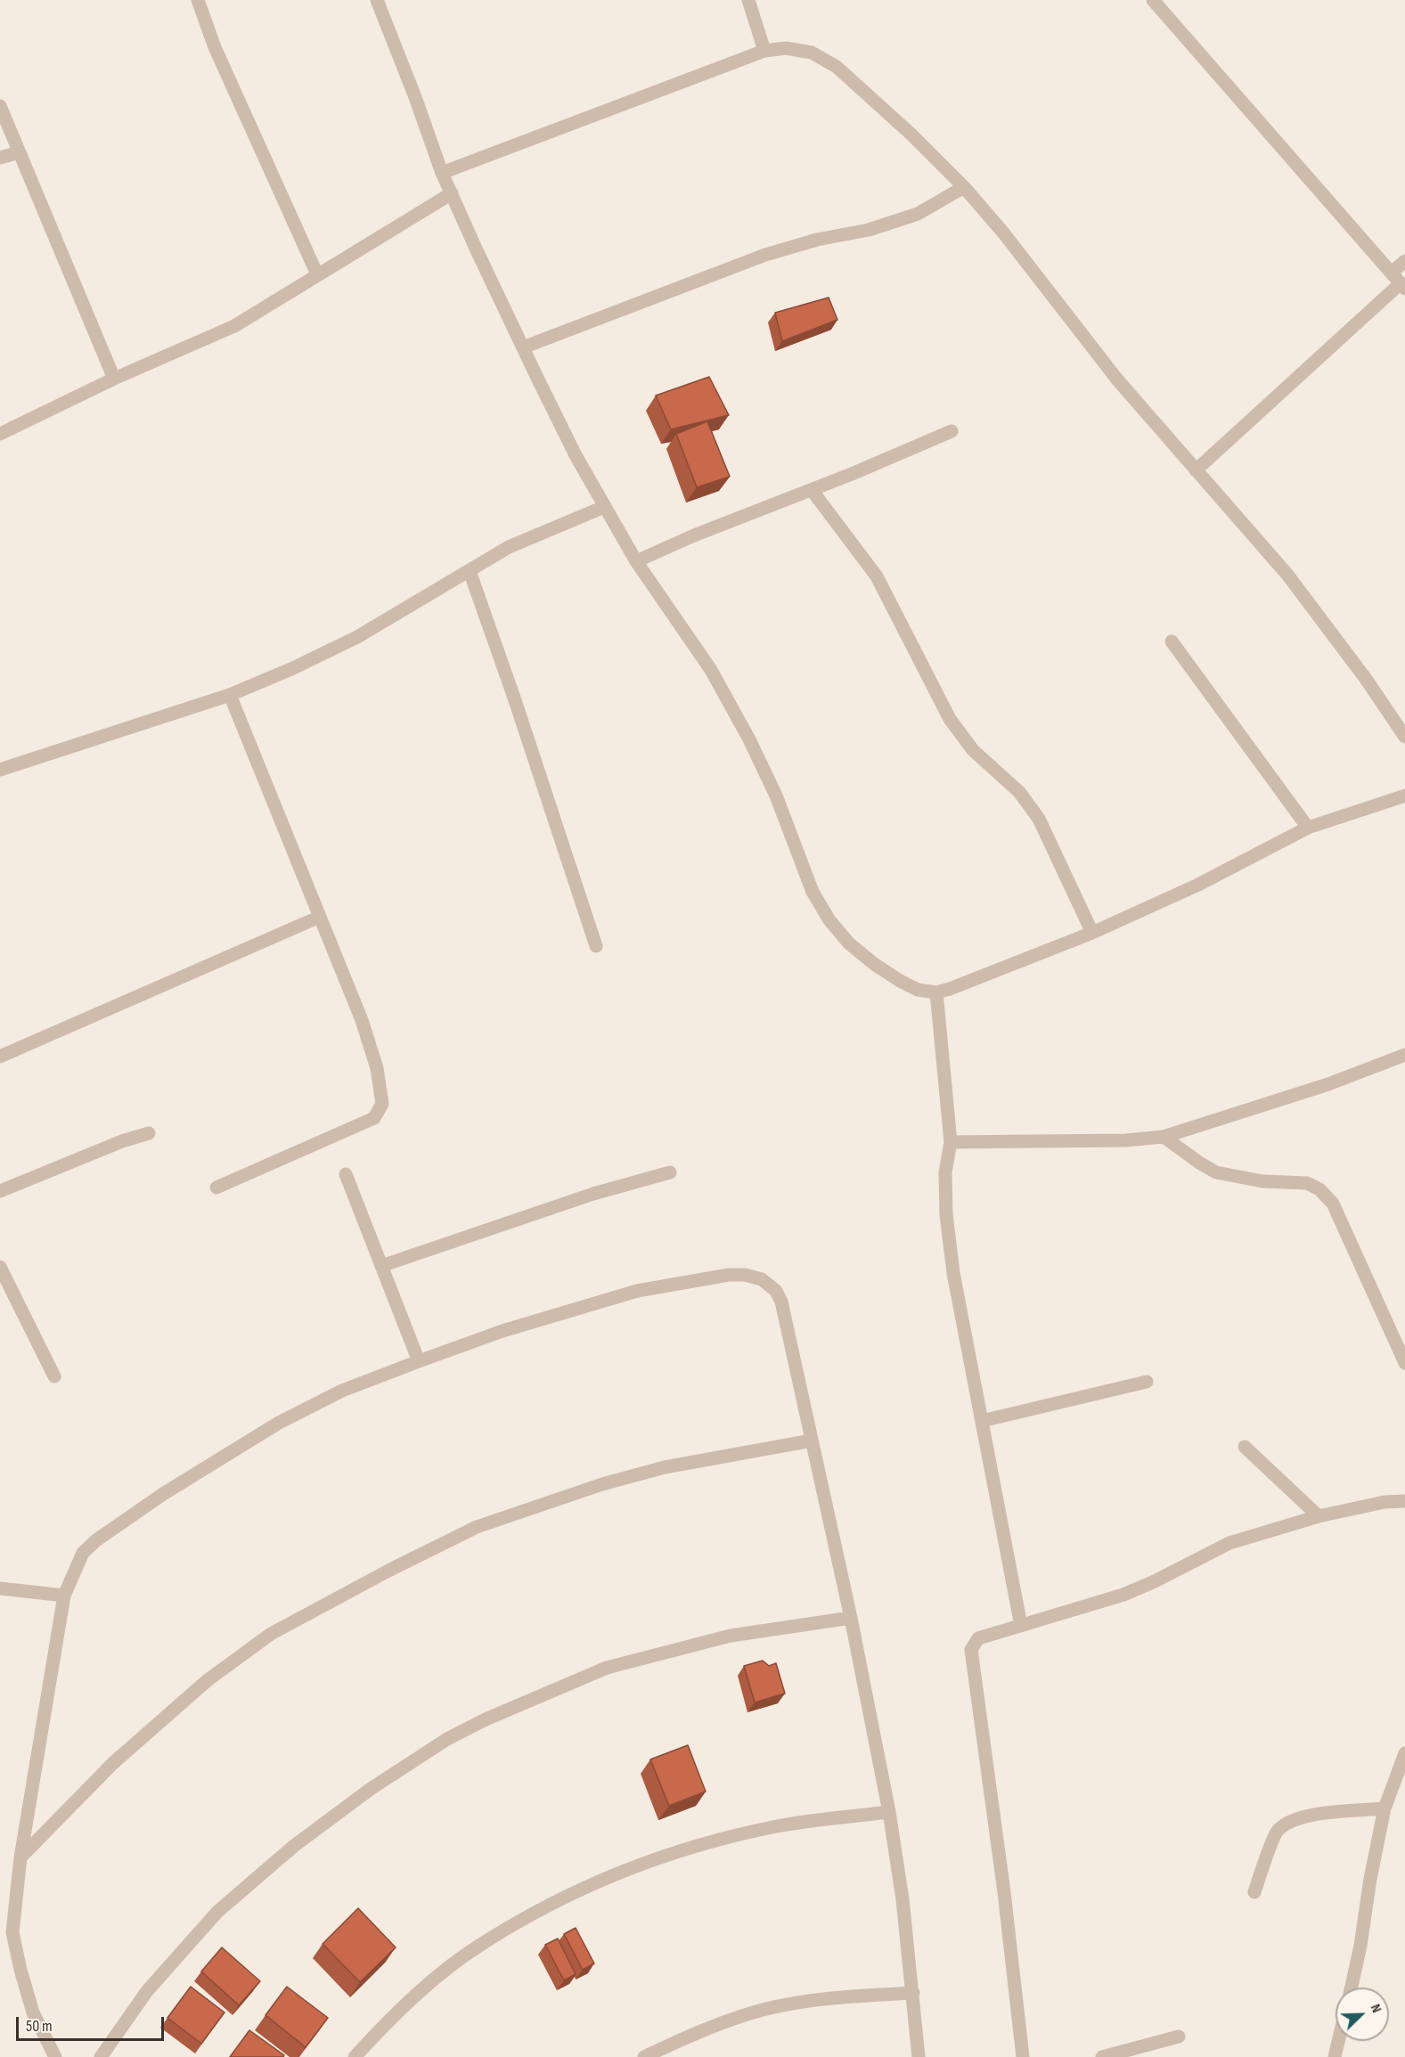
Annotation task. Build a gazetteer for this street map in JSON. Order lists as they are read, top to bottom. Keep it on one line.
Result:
{"scale_bar":"50 m","north":"top right"}
